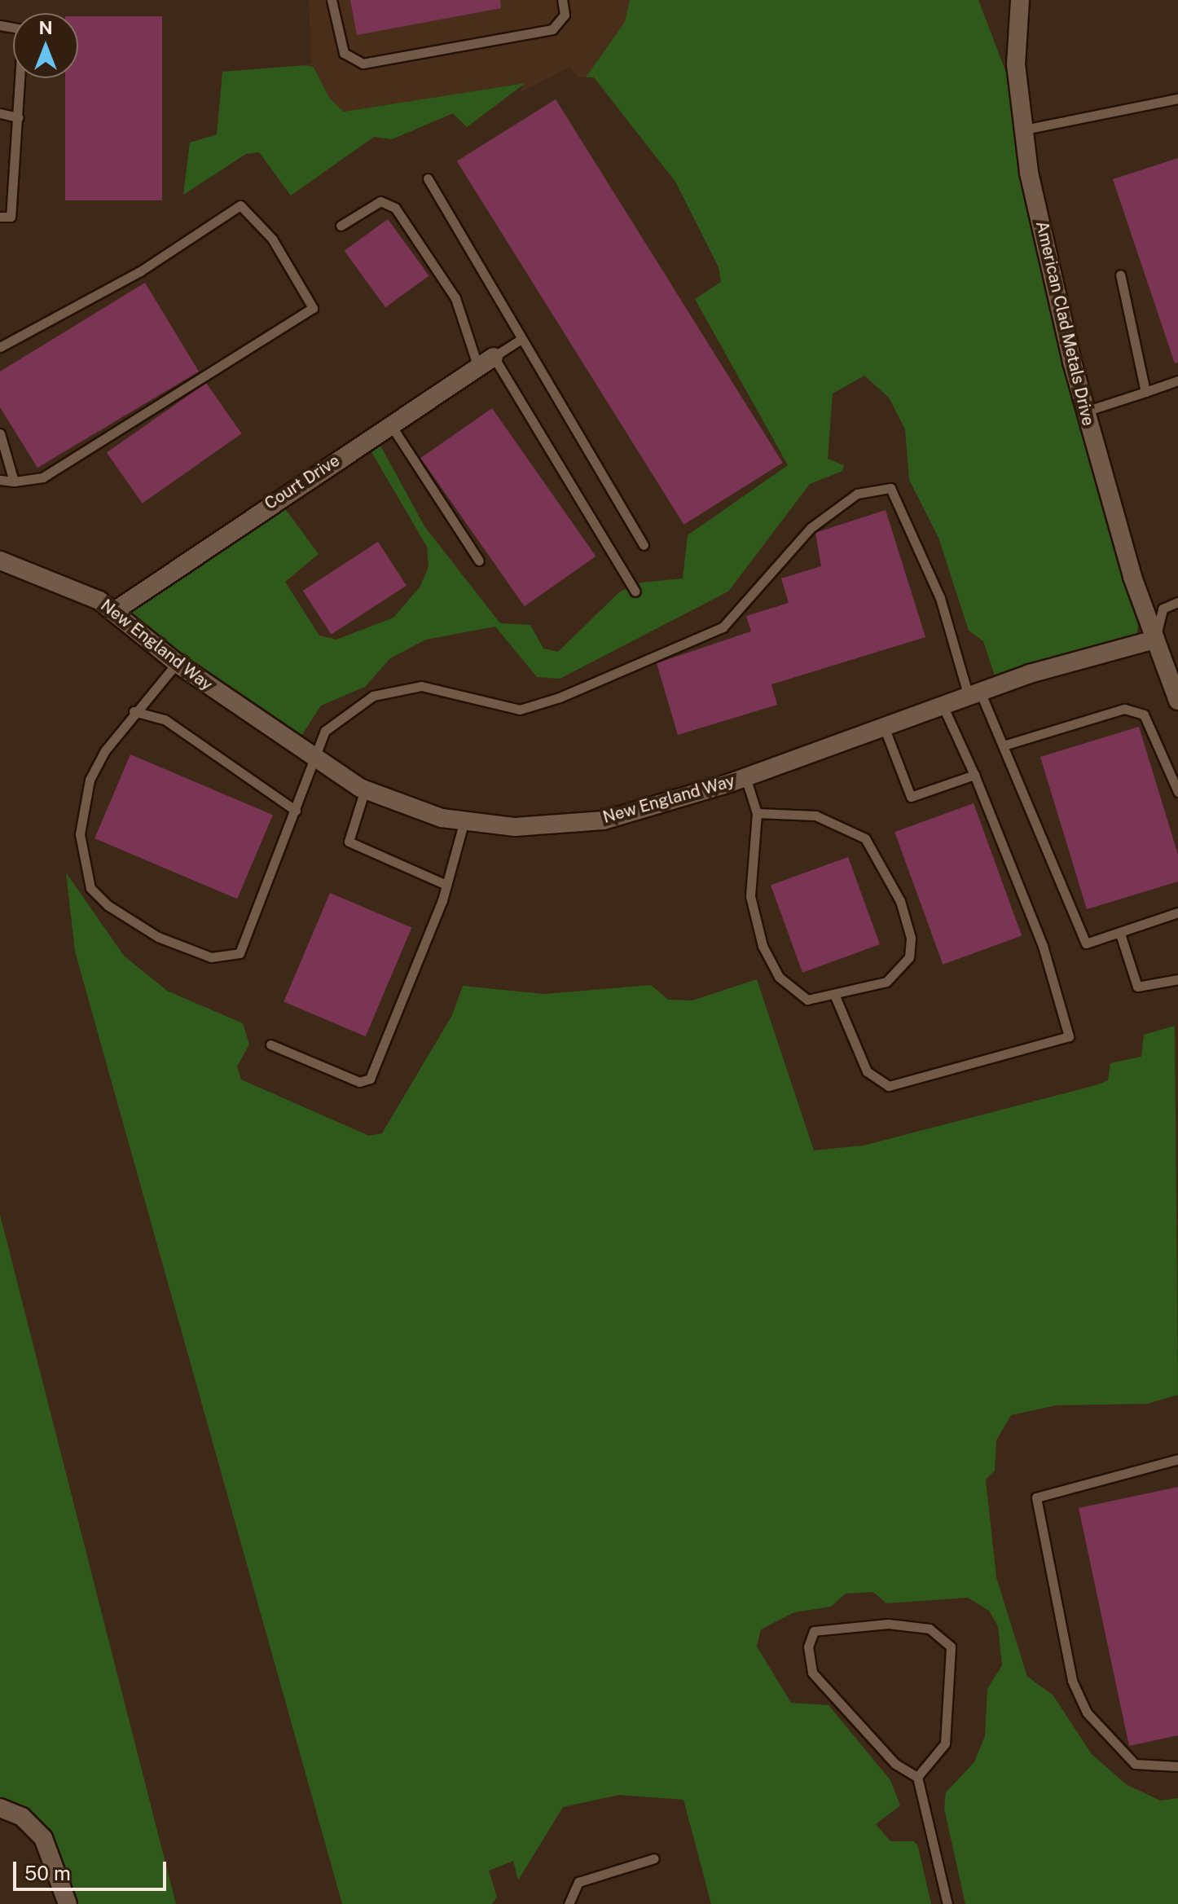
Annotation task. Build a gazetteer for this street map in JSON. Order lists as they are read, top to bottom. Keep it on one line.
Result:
{"streets":{"street":["American Clad Metals Drive","Court Drive","New England Way"]},"crossings":[["American Clad Metals Drive","New England Way"],["Court Drive","New England Way"]],"scale_bar":"50 m","north":"top"}
